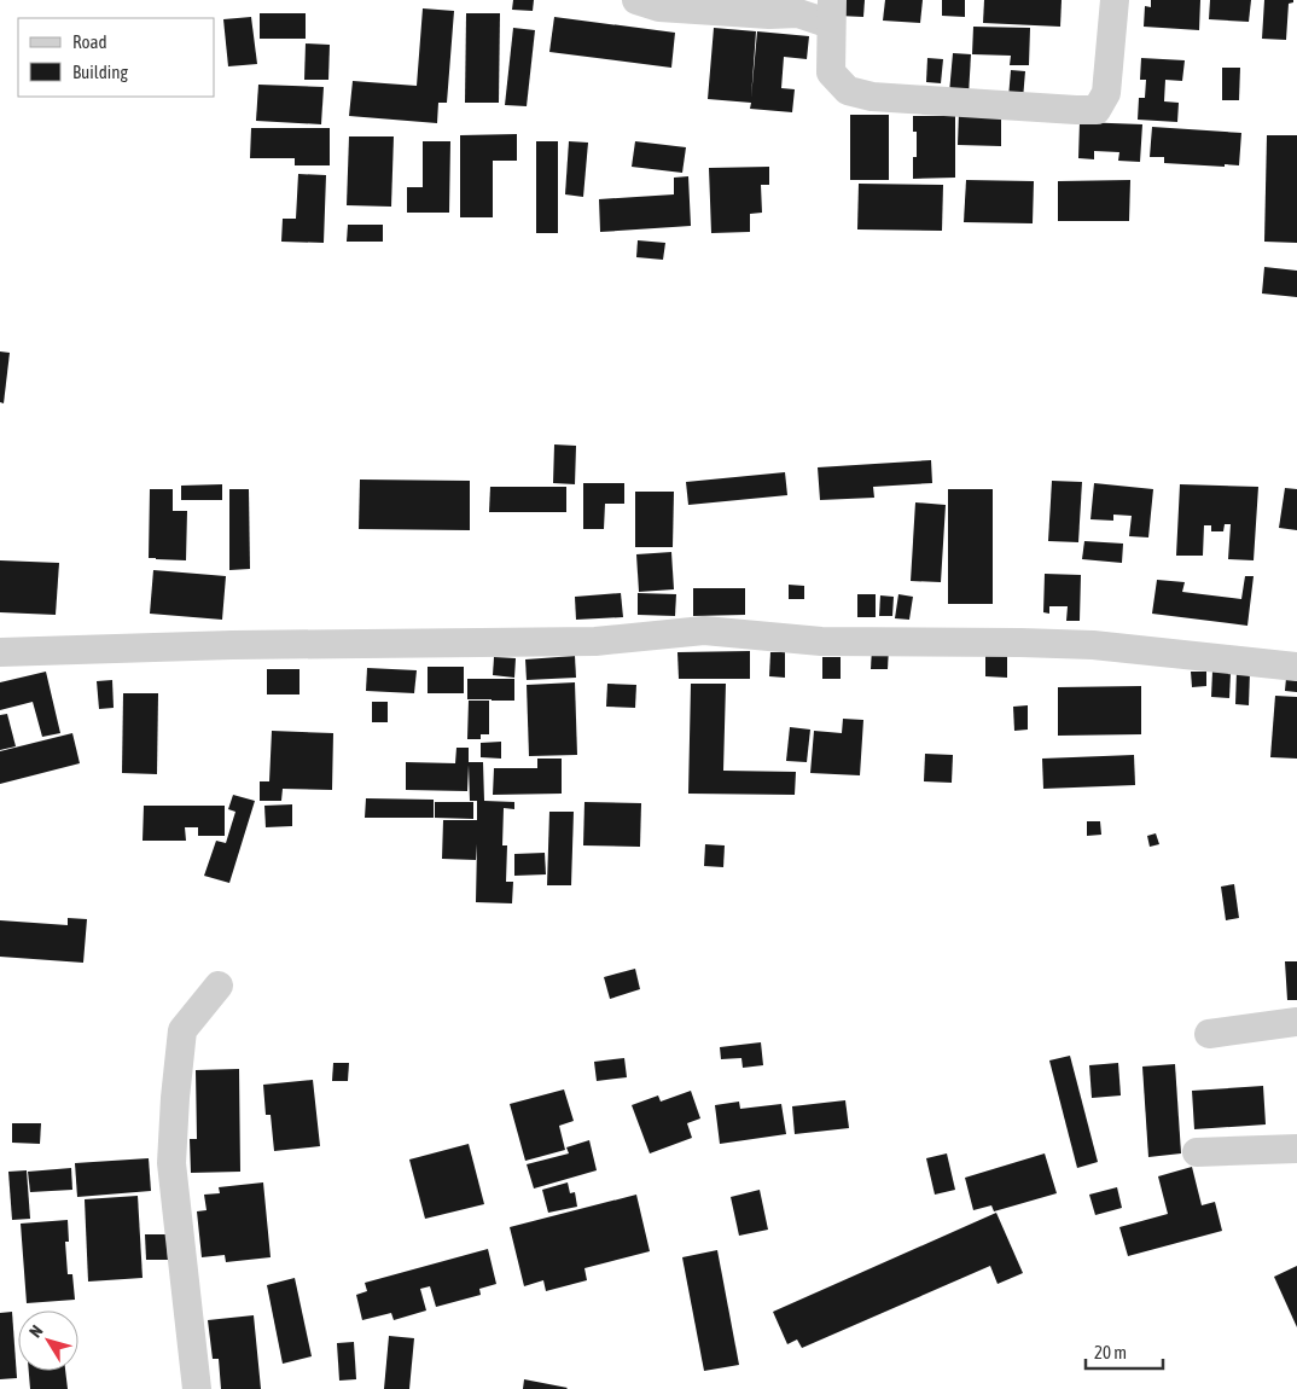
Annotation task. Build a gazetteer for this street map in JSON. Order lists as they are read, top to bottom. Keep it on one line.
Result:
{"legend":["Road","Building"],"scale_bar":"20 m","north":"top left"}
